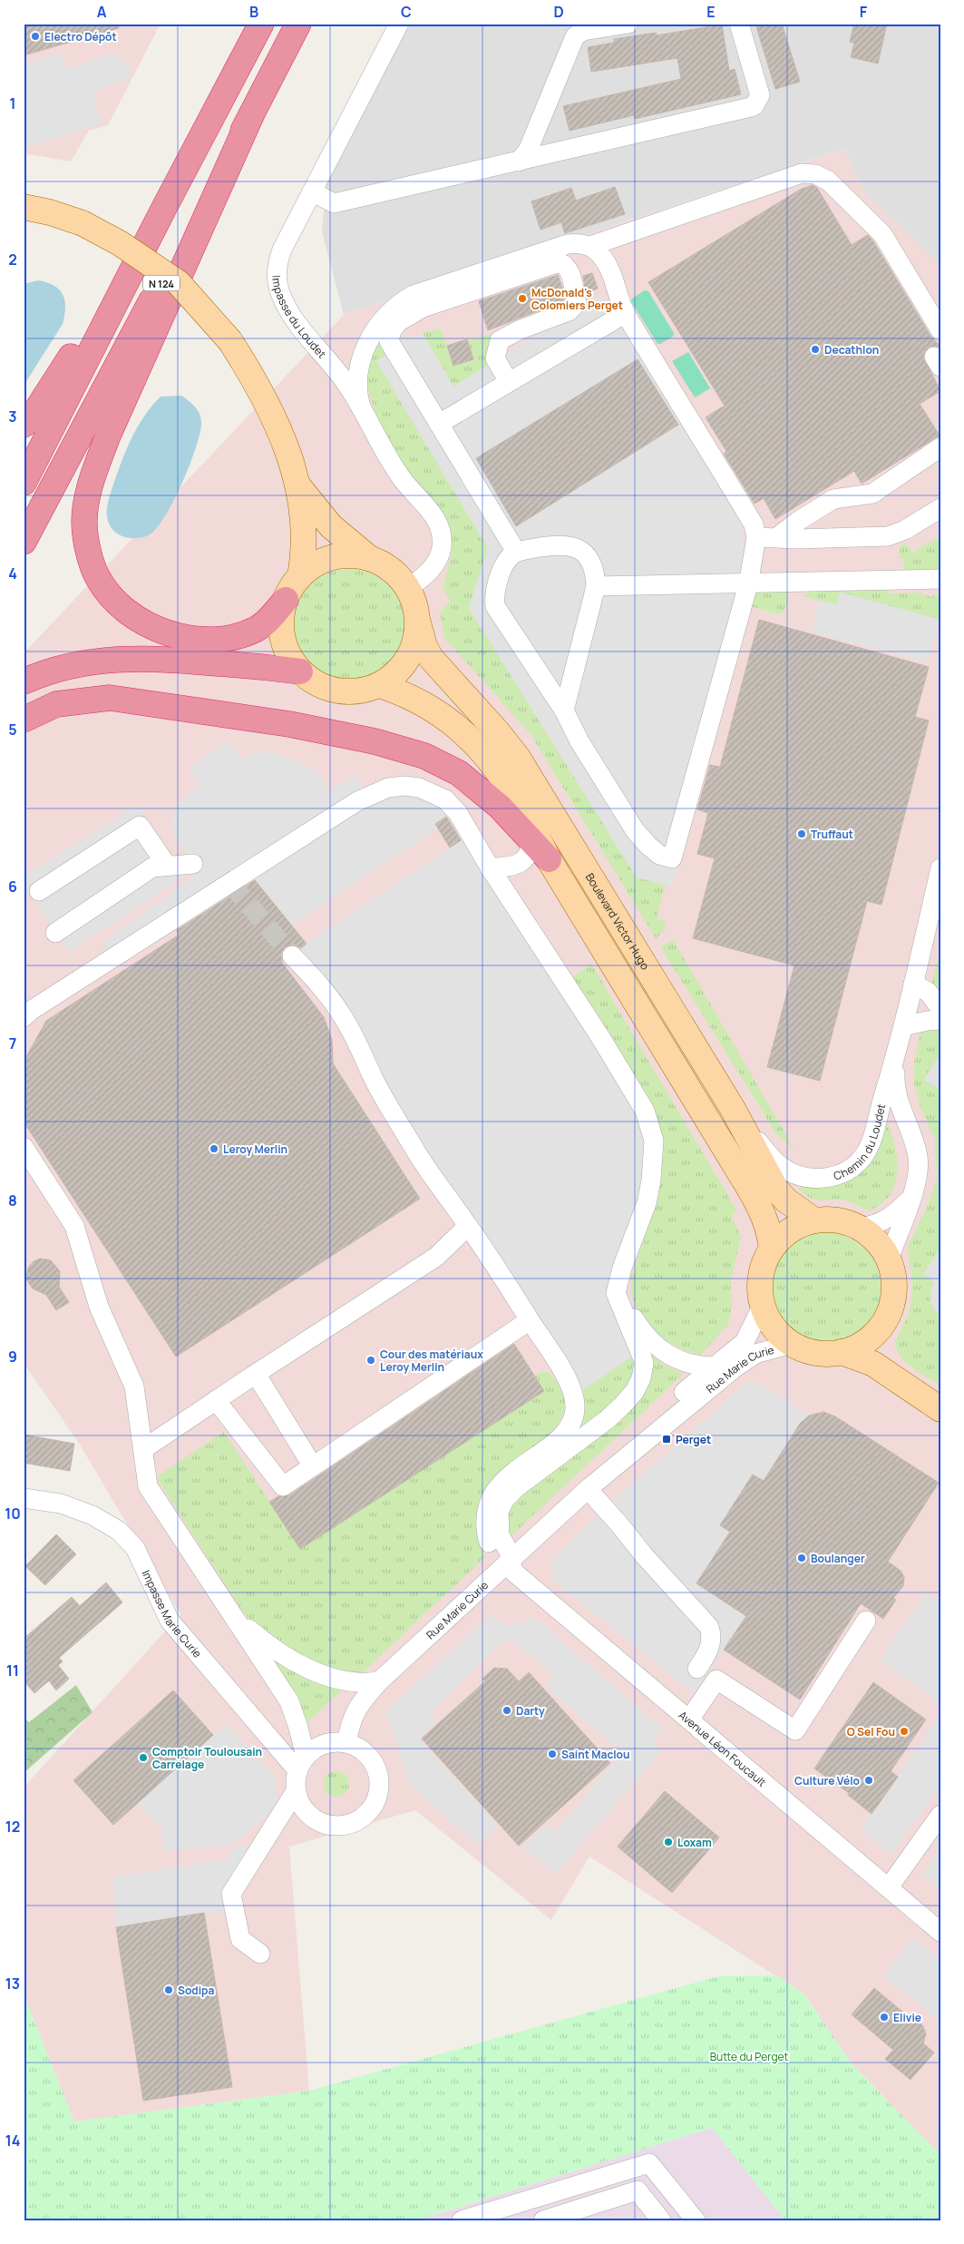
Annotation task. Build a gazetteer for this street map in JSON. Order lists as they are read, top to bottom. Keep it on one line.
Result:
{"streets":{"highway":["N 124"],"main road":["Boulevard Victor Hugo"],"street":["Impasse du Loudet","Chemin du Loudet","Rue Marie Curie","Impasse Marie Curie","Avenue Léon Foucault"]},"crossings":[["Impasse du Loudet","Boulevard Victor Hugo"],["Boulevard Victor Hugo","Chemin du Loudet"],["Boulevard Victor Hugo","Rue Marie Curie"],["Chemin du Loudet","Rue Marie Curie"],["Rue Marie Curie","Impasse Marie Curie"],["Rue Marie Curie","Avenue Léon Foucault"]],"parks":["Butte du Perget"],"places":{"other":["Electro Dépôt","McDonald's Colomiers Perget","Decathlon","Truffaut","Leroy Merlin","Cour des matériaux Leroy Merlin","Boulanger","Darty","O Sel Fou","Saint Maclou","Comptoir Toulousain Carrelage","Culture Vélo","Loxam","Sodipa","Elivie"],"transit":["Perget"]},"grid":{"columns":["A","B","C","D","E","F"],"rows":["1","2","3","4","5","6","7","8","9","10","11","12","13","14"]}}
